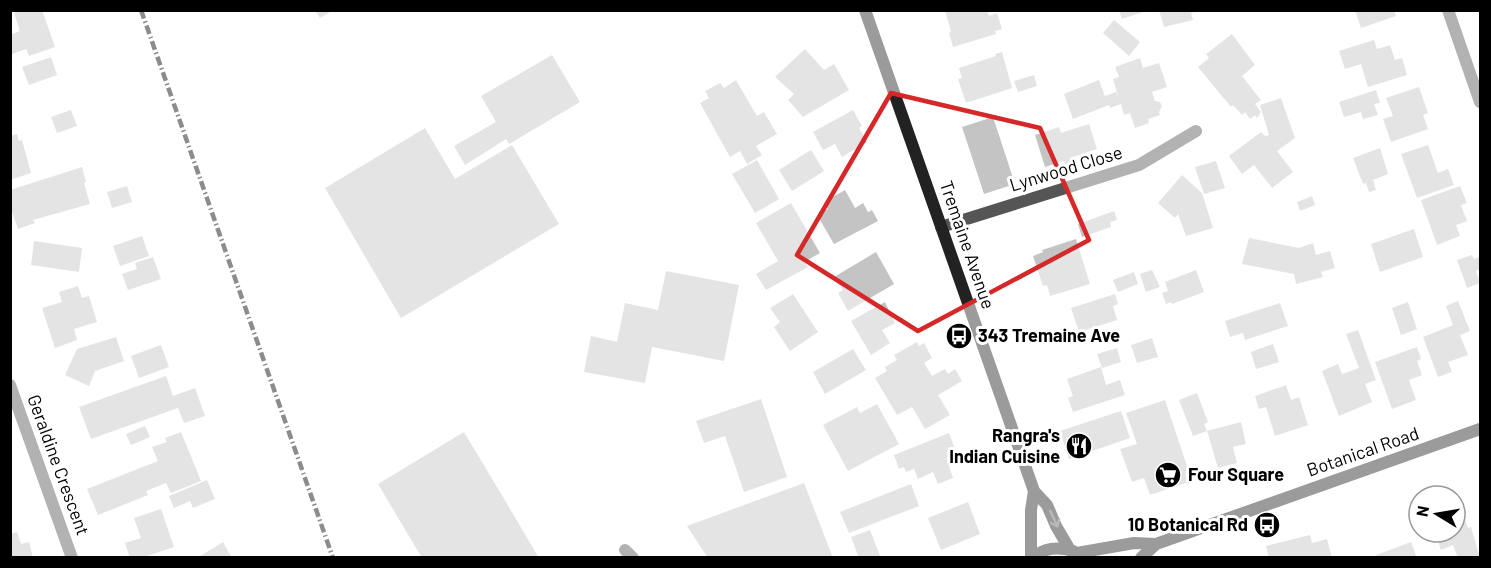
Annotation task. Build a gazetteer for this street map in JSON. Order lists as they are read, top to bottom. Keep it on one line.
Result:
{"streets":{"main road":["Tremaine Avenue","Botanical Road"],"street":["Lynwood Close","Geraldine Crescent"]},"crossings":[["Lynwood Close","Tremaine Avenue"],["Tremaine Avenue","Botanical Road"]],"places":{"bus stop":["343 Tremaine Ave","10 Botanical Rd"],"restaurant":["Rangra's Indian Cuisine"],"supermarket":["Four Square"]},"north":"left"}
